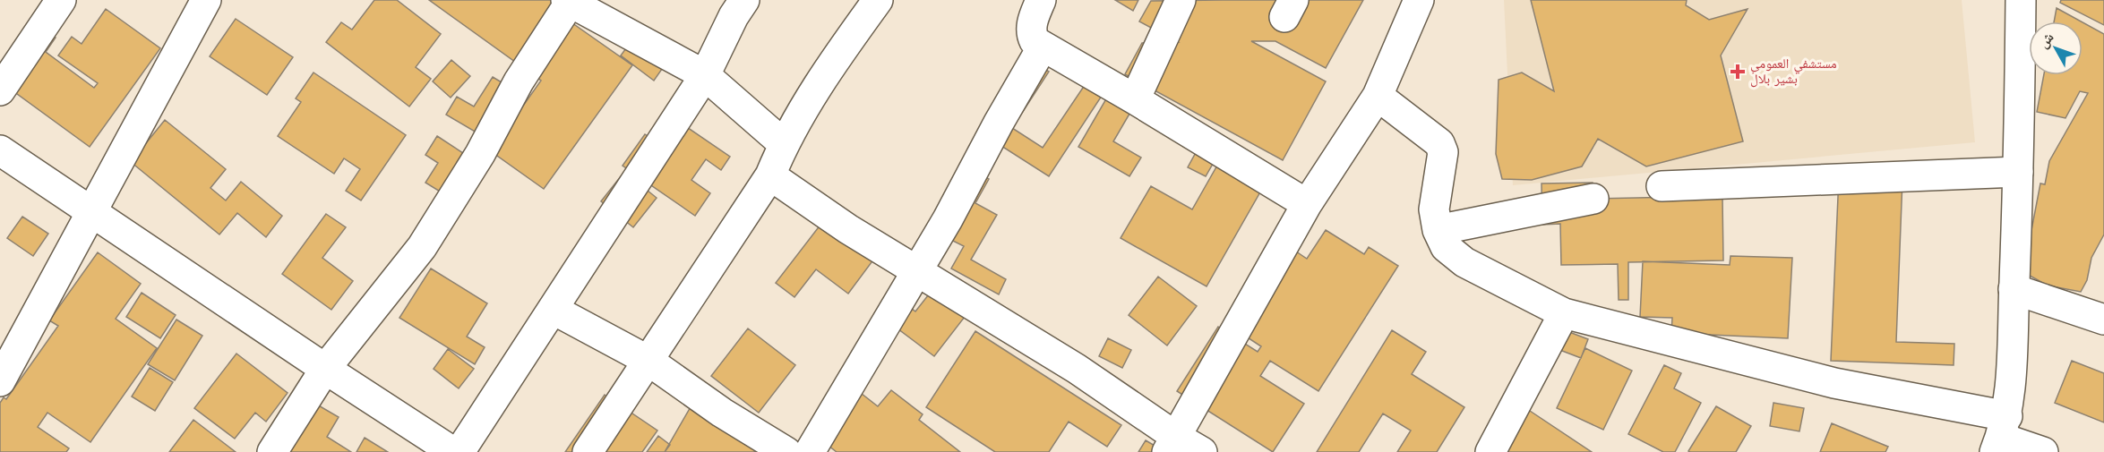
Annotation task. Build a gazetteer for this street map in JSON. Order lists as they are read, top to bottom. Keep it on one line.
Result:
{"places":{"health":["مستشفي العمومي بشير بلال"]},"north":"top left"}
